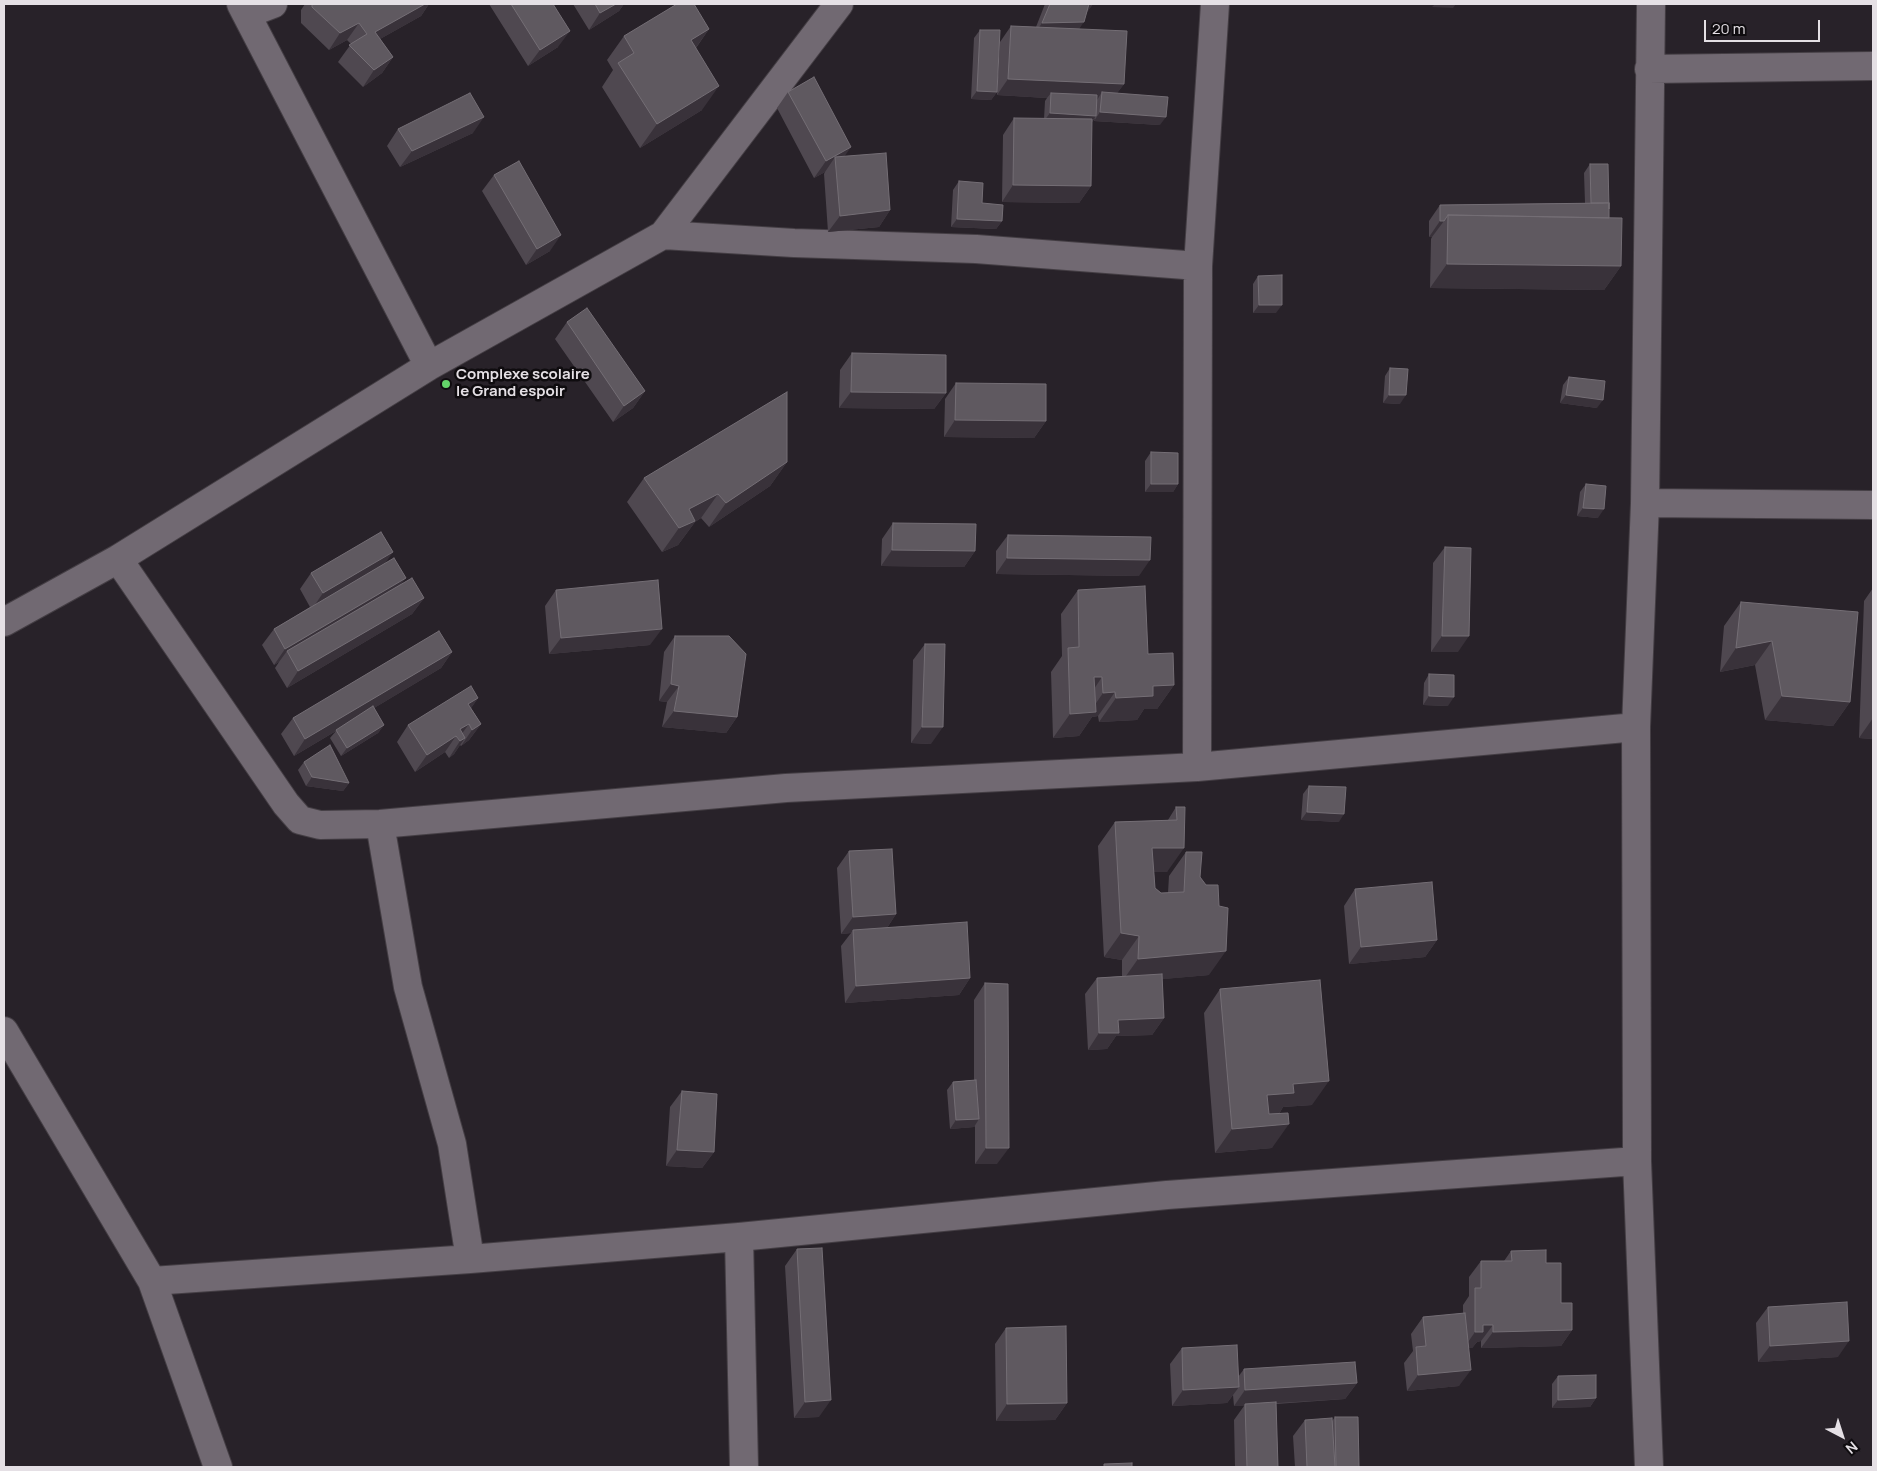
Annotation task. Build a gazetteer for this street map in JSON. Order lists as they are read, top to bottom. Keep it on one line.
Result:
{"places":["Complexe scolaire le Grand espoir"],"scale_bar":"20 m","north":"bottom right"}
